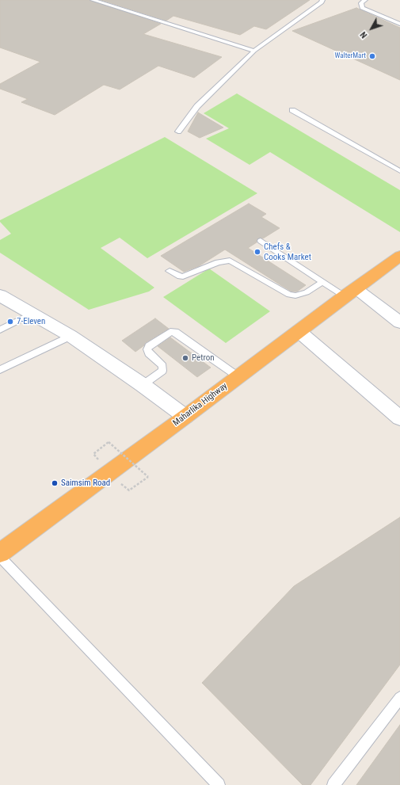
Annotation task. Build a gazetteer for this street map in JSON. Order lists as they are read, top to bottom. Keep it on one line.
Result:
{"streets":{"highway":["Maharlika Highway"]},"places":["WalterMart","Chefs & Cooks Market","7-Eleven","Petron","Saimsim Road"],"north":"bottom left"}
